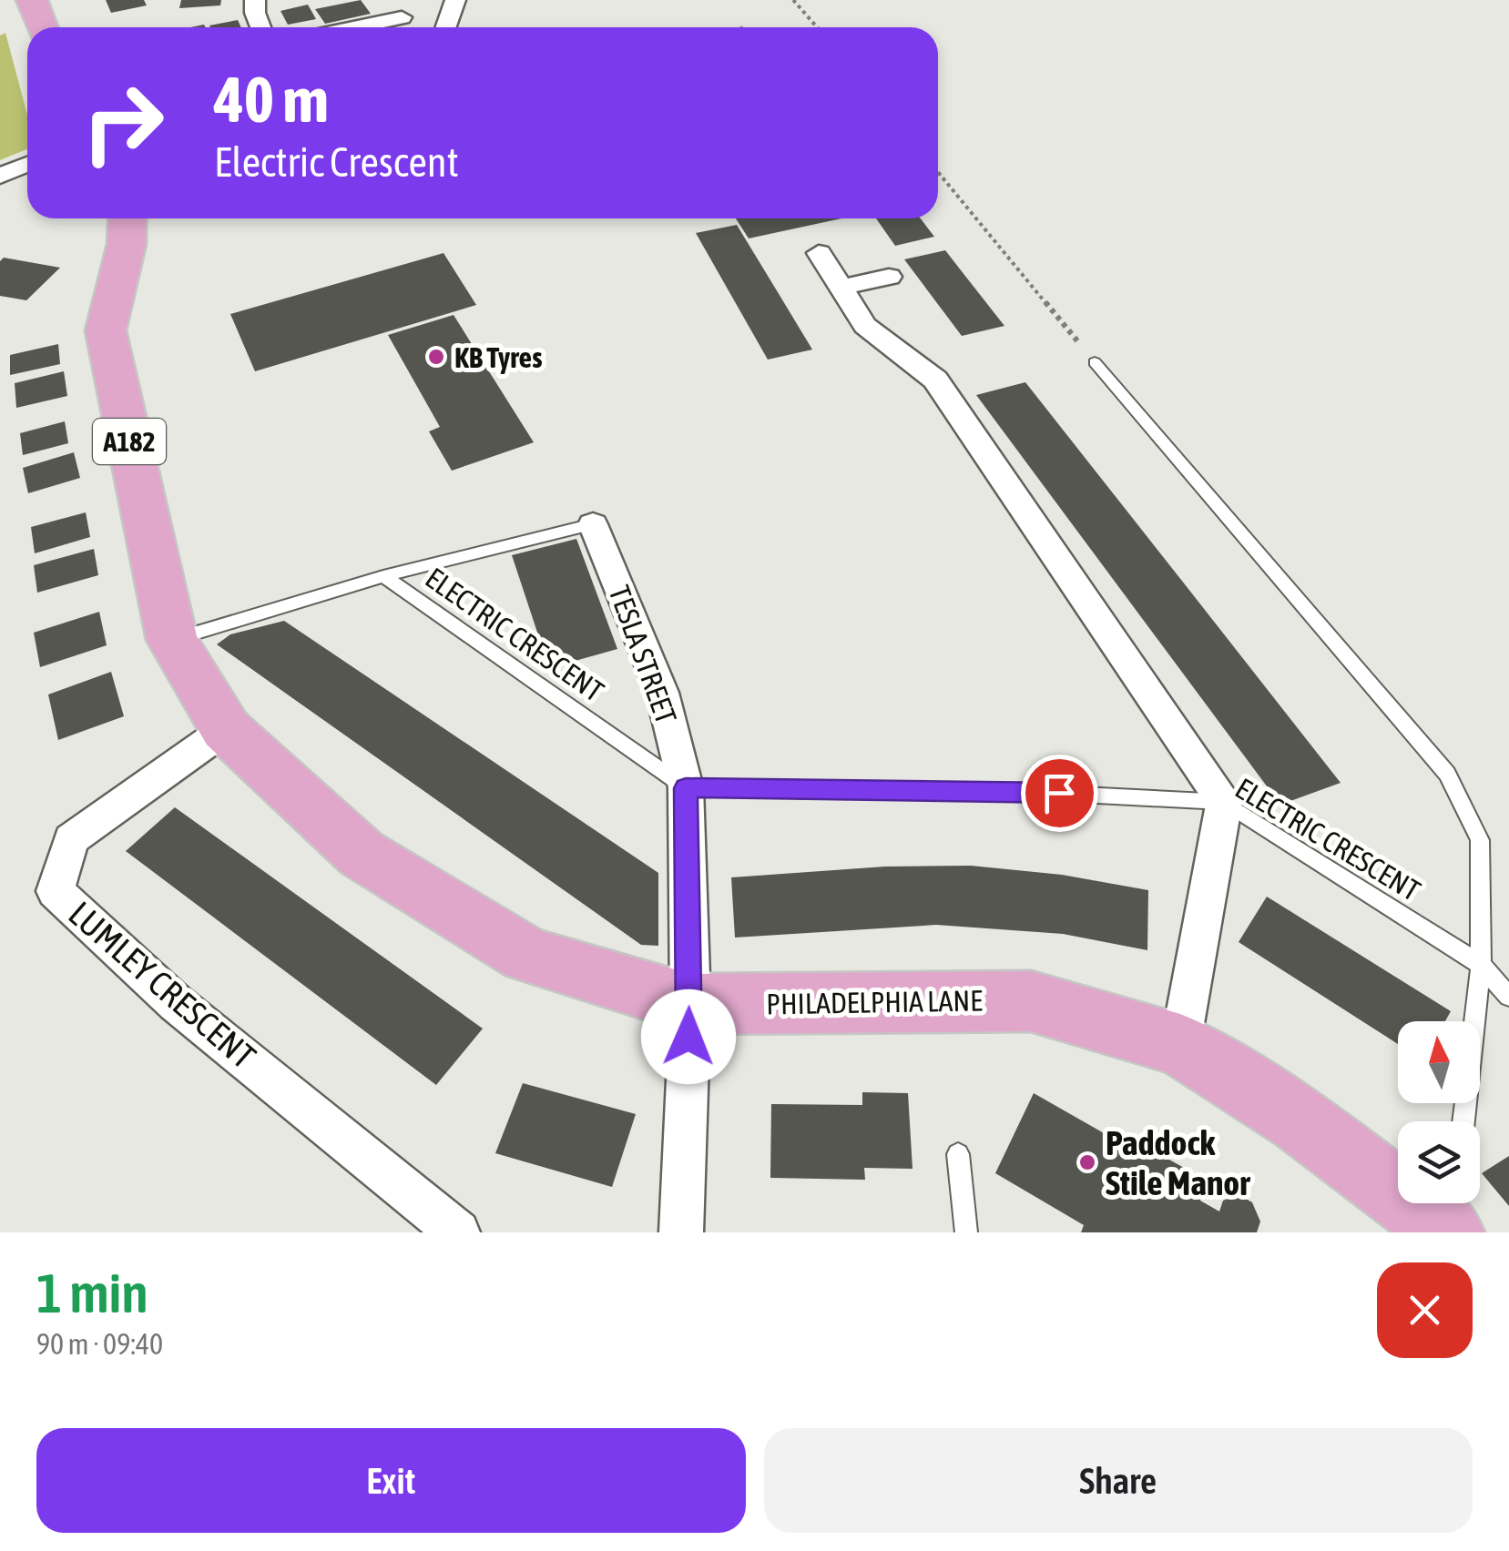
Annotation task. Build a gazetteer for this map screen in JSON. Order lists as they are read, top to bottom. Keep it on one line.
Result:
{"streets":{"main road":["A182","PHILADELPHIA LANE"],"street":["TESLA STREET","LUMLEY CRESCENT"],"lane":["ELECTRIC CRESCENT"]},"crossings":[["ELECTRIC CRESCENT","TESLA STREET"],["ELECTRIC CRESCENT","PHILADELPHIA LANE"],["TESLA STREET","PHILADELPHIA LANE"],["LUMLEY CRESCENT","PHILADELPHIA LANE"]],"places":["KB Tyres","Paddock Stile Manor"],"north":"top","page":{"turn":["40 m","Electric Crescent"],"heading":["1 min","90 m · 09:40"],"buttons":["Exit","Share"]}}
